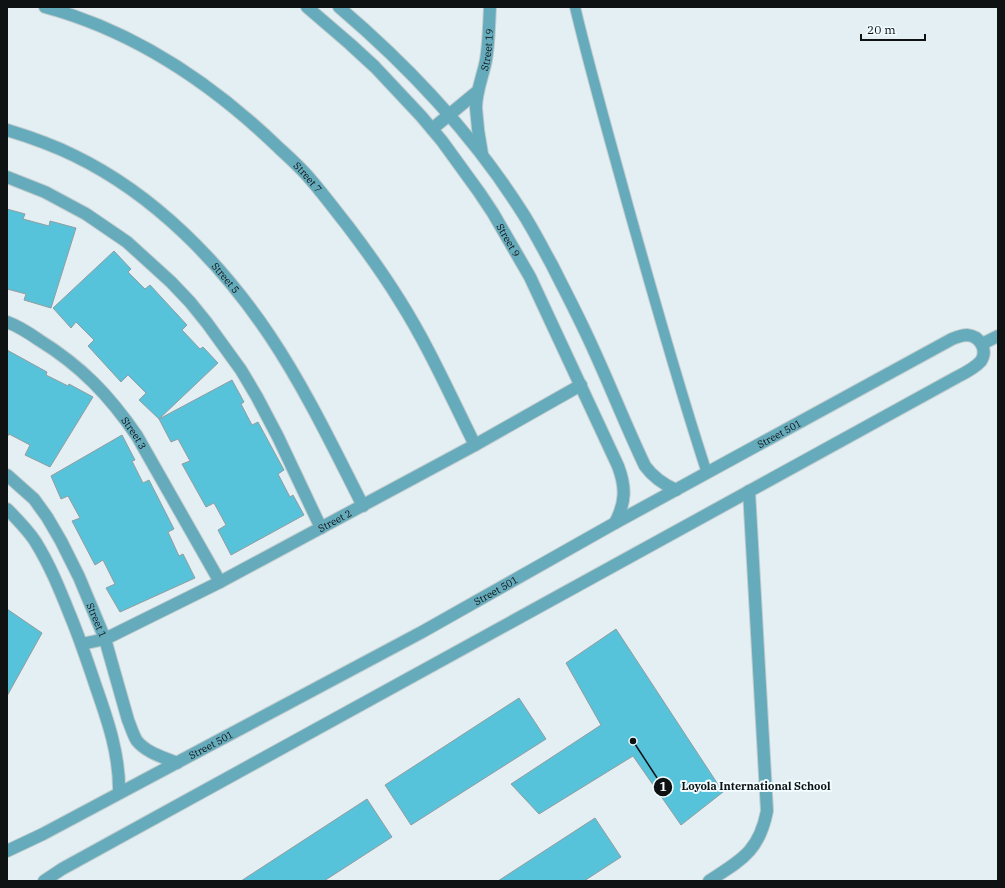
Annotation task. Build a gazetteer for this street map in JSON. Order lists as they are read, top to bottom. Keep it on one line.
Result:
{"streets":{"street":["Street 19","Street 7","Street 9","Street 5","Street 501","Street 3","Street 2","Street 1"]},"crossings":[["Street 7","Street 2"],["Street 9","Street 501"],["Street 9","Street 2"],["Street 5","Street 2"],["Street 501","Street 1"],["Street 3","Street 2"],["Street 2","Street 1"]],"places":["Loyola International School"],"scale_bar":"20 m"}
